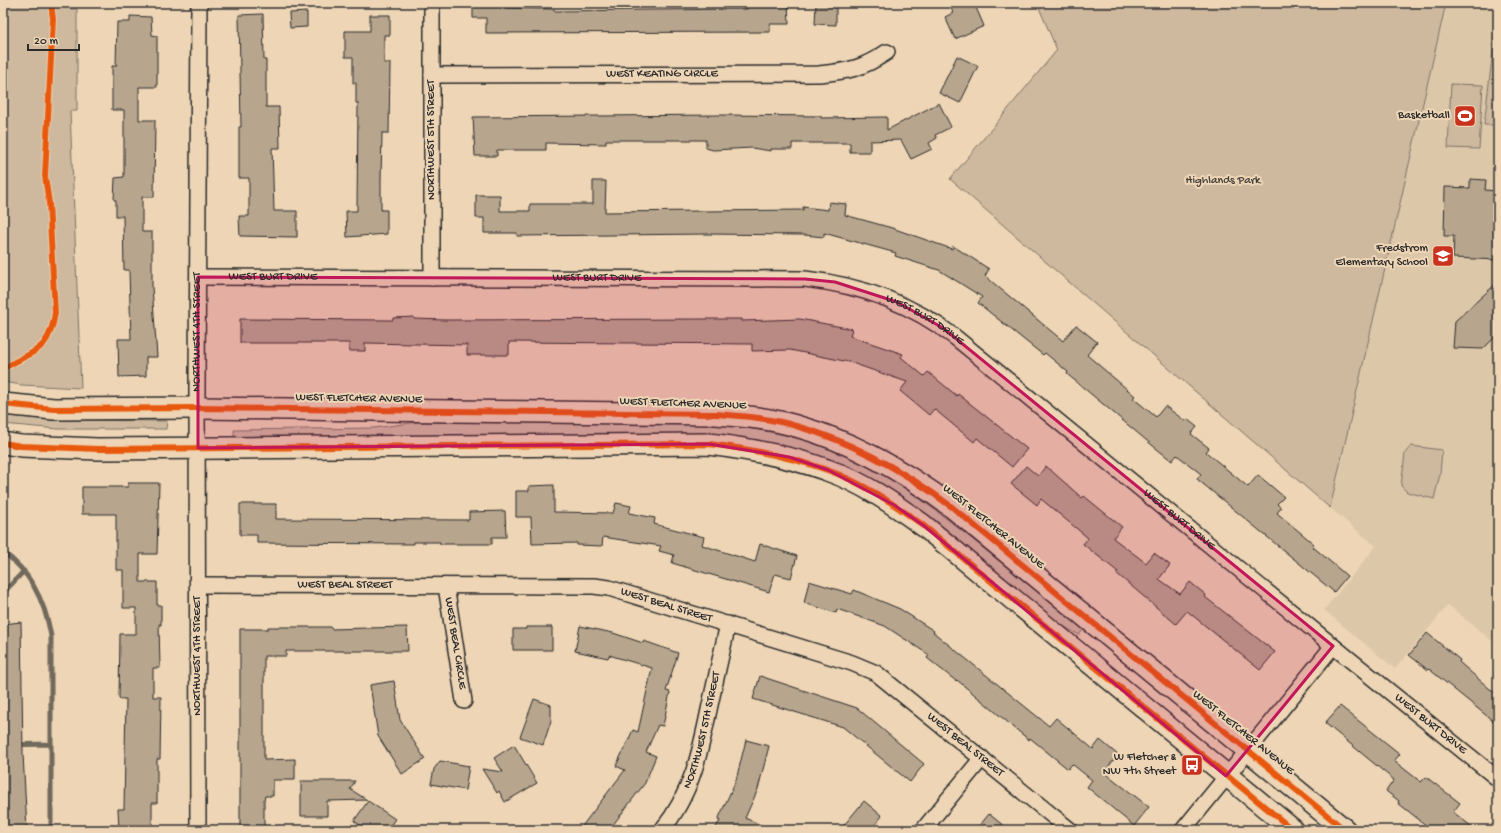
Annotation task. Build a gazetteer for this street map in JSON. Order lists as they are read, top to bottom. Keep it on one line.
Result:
{"streets":{"main road":["WEST FLETCHER AVENUE"],"street":["WEST KEATING CIRCLE","NORTHWEST 5TH STREET","WEST BURT DRIVE","NORTHWEST 4TH STREET","WEST BEAL STREET","WEST BEAL CIRCLE"]},"crossings":[["WEST KEATING CIRCLE","NORTHWEST 5TH STREET"],["NORTHWEST 5TH STREET","WEST BURT DRIVE"],["NORTHWEST 5TH STREET","WEST BEAL STREET"],["WEST BURT DRIVE","NORTHWEST 4TH STREET"],["NORTHWEST 4TH STREET","WEST FLETCHER AVENUE"],["NORTHWEST 4TH STREET","WEST BEAL STREET"],["WEST BEAL STREET","WEST BEAL CIRCLE"]],"parks":["Highlands Park"],"places":{"sports":["Basketball"],"school or university":["Fredstrom Elementary School"],"bus stop":["W Fletcher & NW 7th Street"]},"scale_bar":"20 m"}
